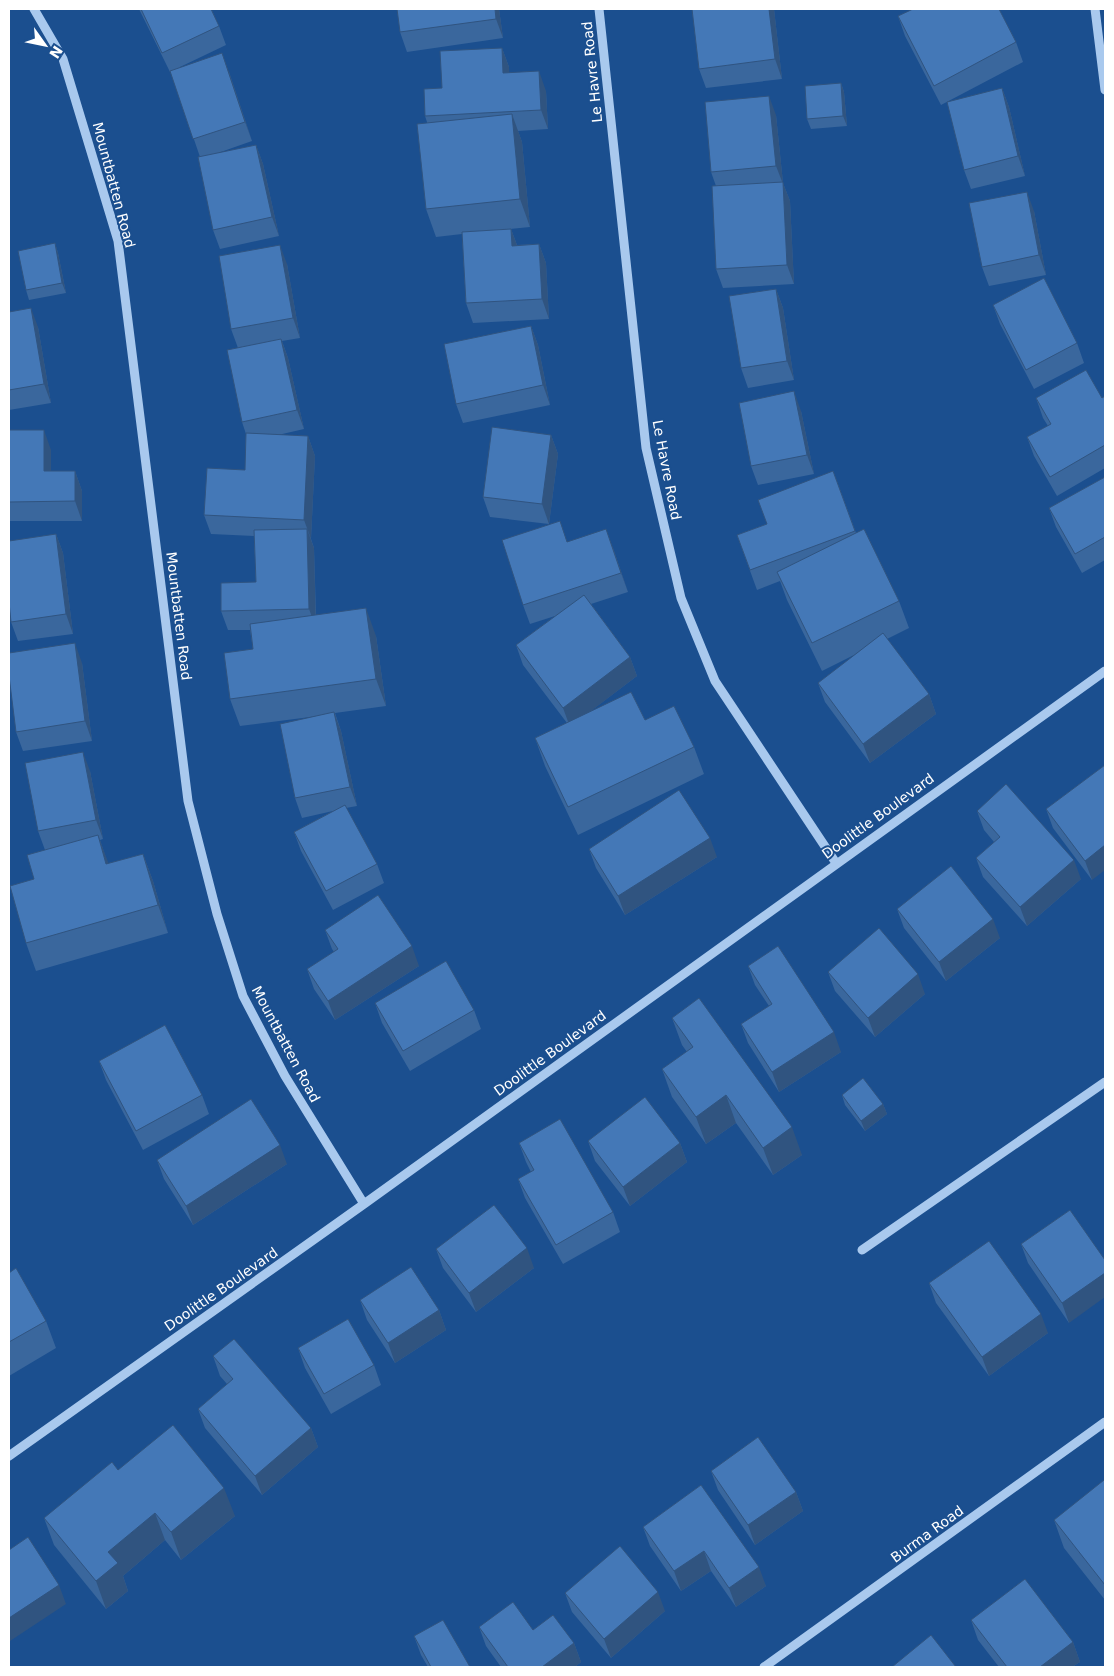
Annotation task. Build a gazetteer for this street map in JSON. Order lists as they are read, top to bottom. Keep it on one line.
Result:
{"streets":{"street":["Le Havre Road","Mountbatten Road","Doolittle Boulevard","Burma Road"]},"crossings":[["Le Havre Road","Doolittle Boulevard"],["Mountbatten Road","Doolittle Boulevard"]],"north":"bottom right"}
